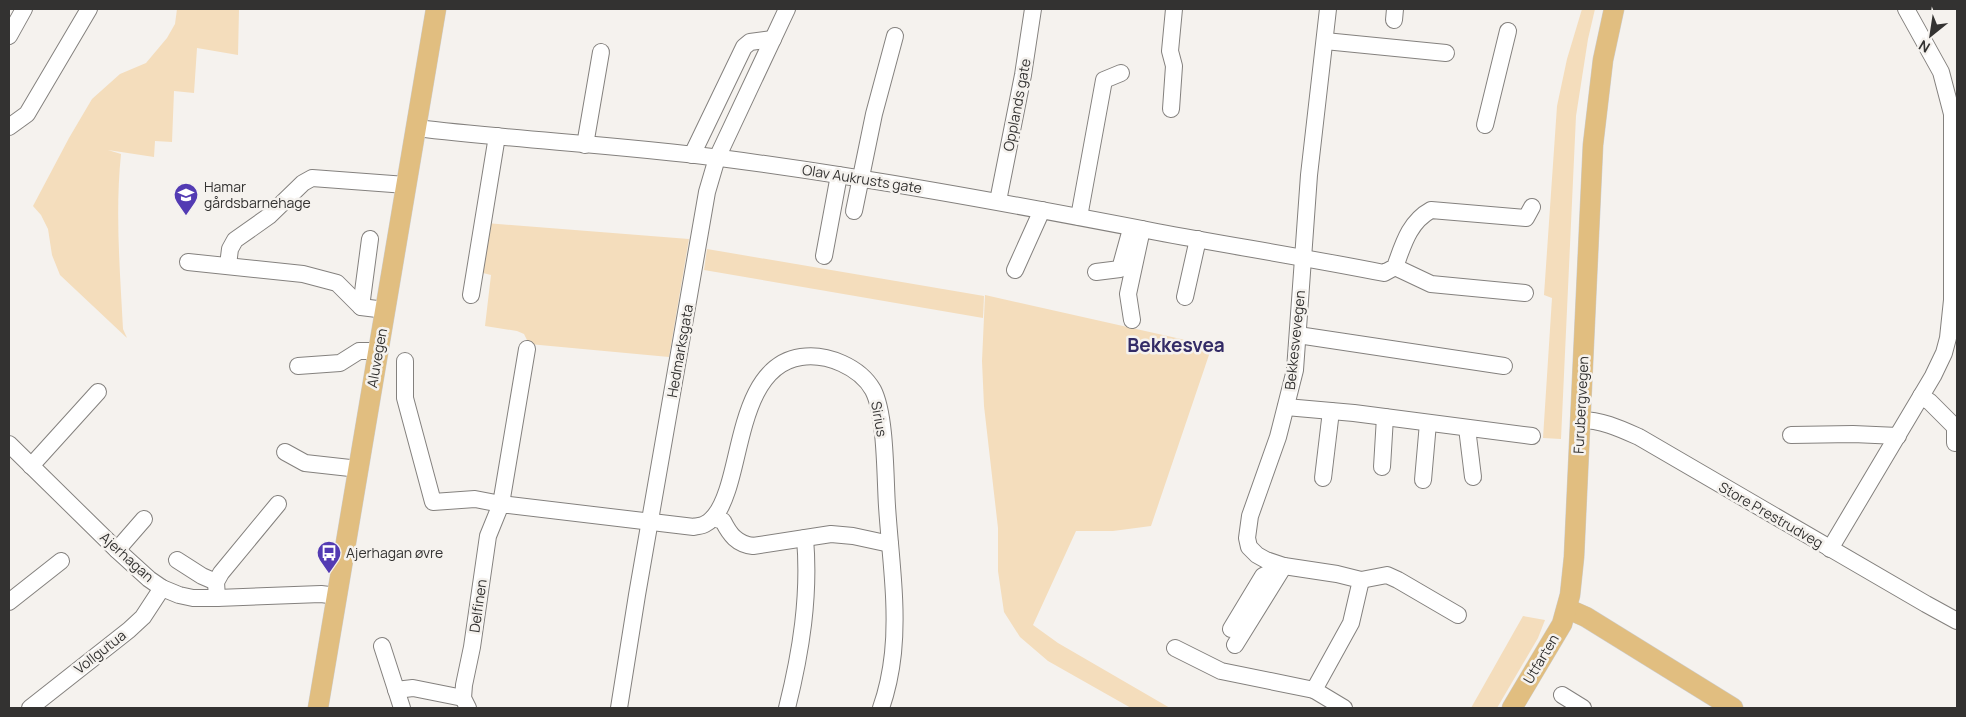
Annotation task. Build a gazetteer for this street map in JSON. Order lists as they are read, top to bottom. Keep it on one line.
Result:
{"streets":{"main road":["Aluvegen","Furubergvegen","Utfarten"],"street":["Opplands gate","Olav Aukrusts gate","Bekkesvevegen","Hedmarksgata","Sirius","Store Prestrudveg","Ajerhagan","Delfinen","Vollgutua"]},"crossings":[["Opplands gate","Olav Aukrusts gate"],["Olav Aukrusts gate","Bekkesvevegen"],["Olav Aukrusts gate","Hedmarksgata"],["Olav Aukrusts gate","Aluvegen"],["Aluvegen","Ajerhagan"],["Furubergvegen","Store Prestrudveg"],["Furubergvegen","Utfarten"],["Ajerhagan","Vollgutua"]],"districts":["Bekkesvea"],"places":{"school or university":["Hamar gårdsbarnehage"],"bus stop":["Ajerhagan øvre"]},"north":"bottom left"}
